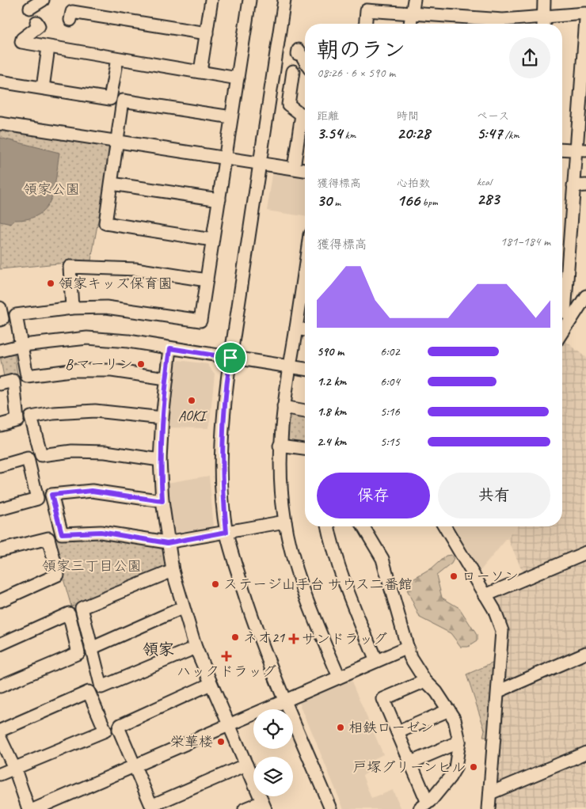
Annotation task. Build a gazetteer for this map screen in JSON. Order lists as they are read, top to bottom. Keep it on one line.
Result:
{"districts":["領家"],"parks":["領家公園","領家三丁目公園"],"places":{"other":["領家キッズ保育園","B マーリン","AOKI","ローソン","ステージ山手台 サウス二番館","ネオ21","相鉄ローゼン","栄華楼","戸塚グリーンヒル"],"health":["サンドラッグ","ハックドラッグ"]},"page":{"heading":["朝のラン","08:26 · 6 × 590 m"],"stats":[["距離","3.54 km"],["時間","20:28"],["ペース","5:47 /km"],["獲得標高","30 m"],["心拍数","166 bpm"],["kcal","283"]],"chart":["獲得標高","181–184 m"],"list":[{"name":"590 m","note":"6:02"},{"name":"1.2 km","note":"6:04"},{"name":"1.8 km","note":"5:16"},{"name":"2.4 km","note":"5:15"}],"buttons":["保存","共有"]}}
